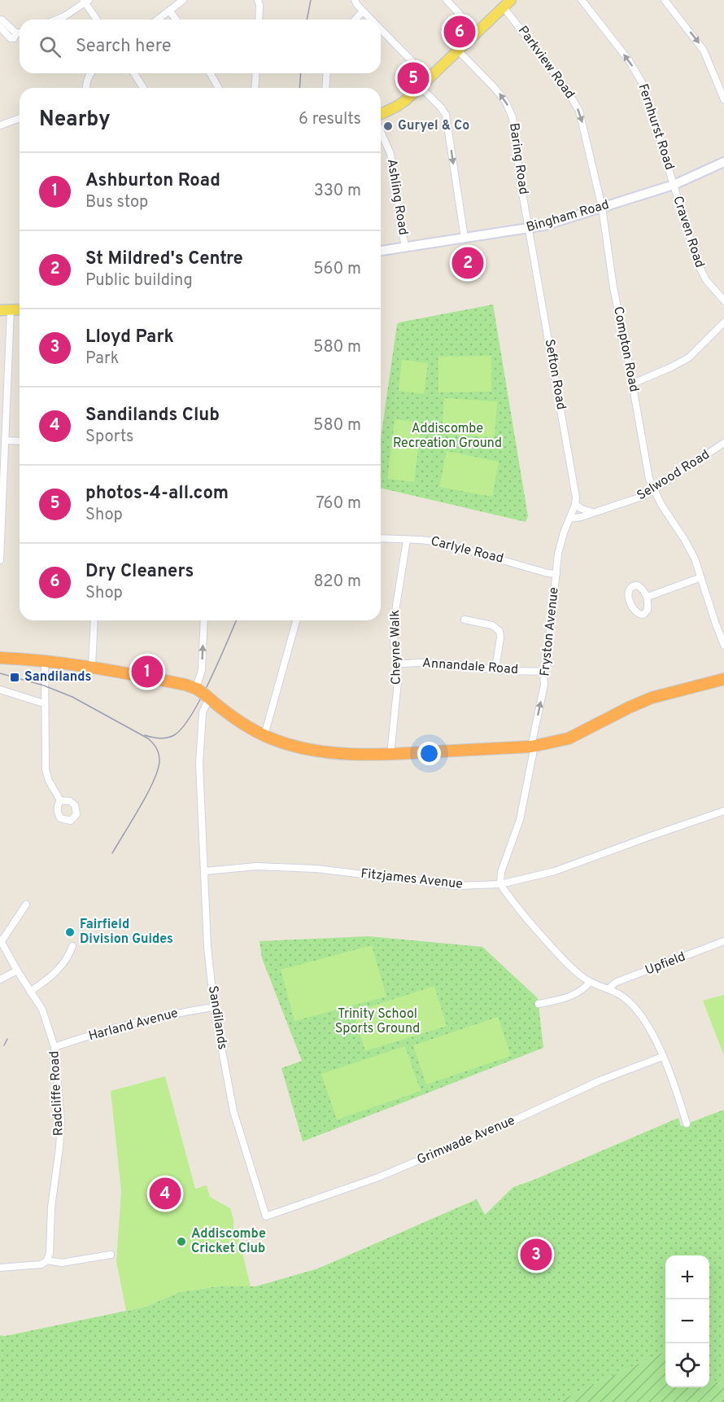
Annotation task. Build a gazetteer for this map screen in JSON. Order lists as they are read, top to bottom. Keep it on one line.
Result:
{"streets":{"street":["Parkview Road","Fernhurst Road","Baring Road","Ashling Road","Bingham Road","Craven Road","Compton Road","Sefton Road","Selwood Road","Carlyle Road","Fryston Avenue","Cheyne Walk","Annandale Road","Fitzjames Avenue","Upfield","Sandilands","Harland Avenue","Radcliffe Road","Grimwade Avenue"]},"crossings":[["Parkview Road","Bingham Road"],["Parkview Road","Compton Road"],["Fernhurst Road","Bingham Road"],["Fernhurst Road","Craven Road"],["Baring Road","Bingham Road"],["Baring Road","Sefton Road"],["Ashling Road","Bingham Road"],["Bingham Road","Craven Road"],["Bingham Road","Compton Road"],["Bingham Road","Sefton Road"],["Compton Road","Selwood Road"],["Sefton Road","Selwood Road"],["Sefton Road","Fryston Avenue"],["Selwood Road","Fryston Avenue"],["Carlyle Road","Fryston Avenue"],["Carlyle Road","Cheyne Walk"],["Fryston Avenue","Annandale Road"],["Fryston Avenue","Fitzjames Avenue"],["Cheyne Walk","Annandale Road"],["Fitzjames Avenue","Sandilands"],["Sandilands","Harland Avenue"],["Sandilands","Grimwade Avenue"],["Harland Avenue","Radcliffe Road"]],"one_way":["Parkview Road","Fernhurst Road","Baring Road"],"parks":["Addiscombe Recreation Ground","Trinity School Sports Ground"],"places":{"other":["Guryel & Co","Fairfield Division Guides","Addiscombe Cricket Club"],"transit":["Sandilands"]},"page":{"pins":["6","5","2","1","4","3"],"search":"Search here","heading":["Nearby","6 results"],"list":[{"mark":"1","name":"Ashburton Road","note":"Bus stop","value":"330 m"},{"mark":"2","name":"St Mildred's Centre","note":"Public building","value":"560 m"},{"mark":"3","name":"Lloyd Park","note":"Park","value":"580 m"},{"mark":"4","name":"Sandilands Club","note":"Sports","value":"580 m"},{"mark":"5","name":"photos-4-all.com","note":"Shop","value":"760 m"},{"mark":"6","name":"Dry Cleaners","note":"Shop","value":"820 m"}],"map_buttons":["+","−"]}}
